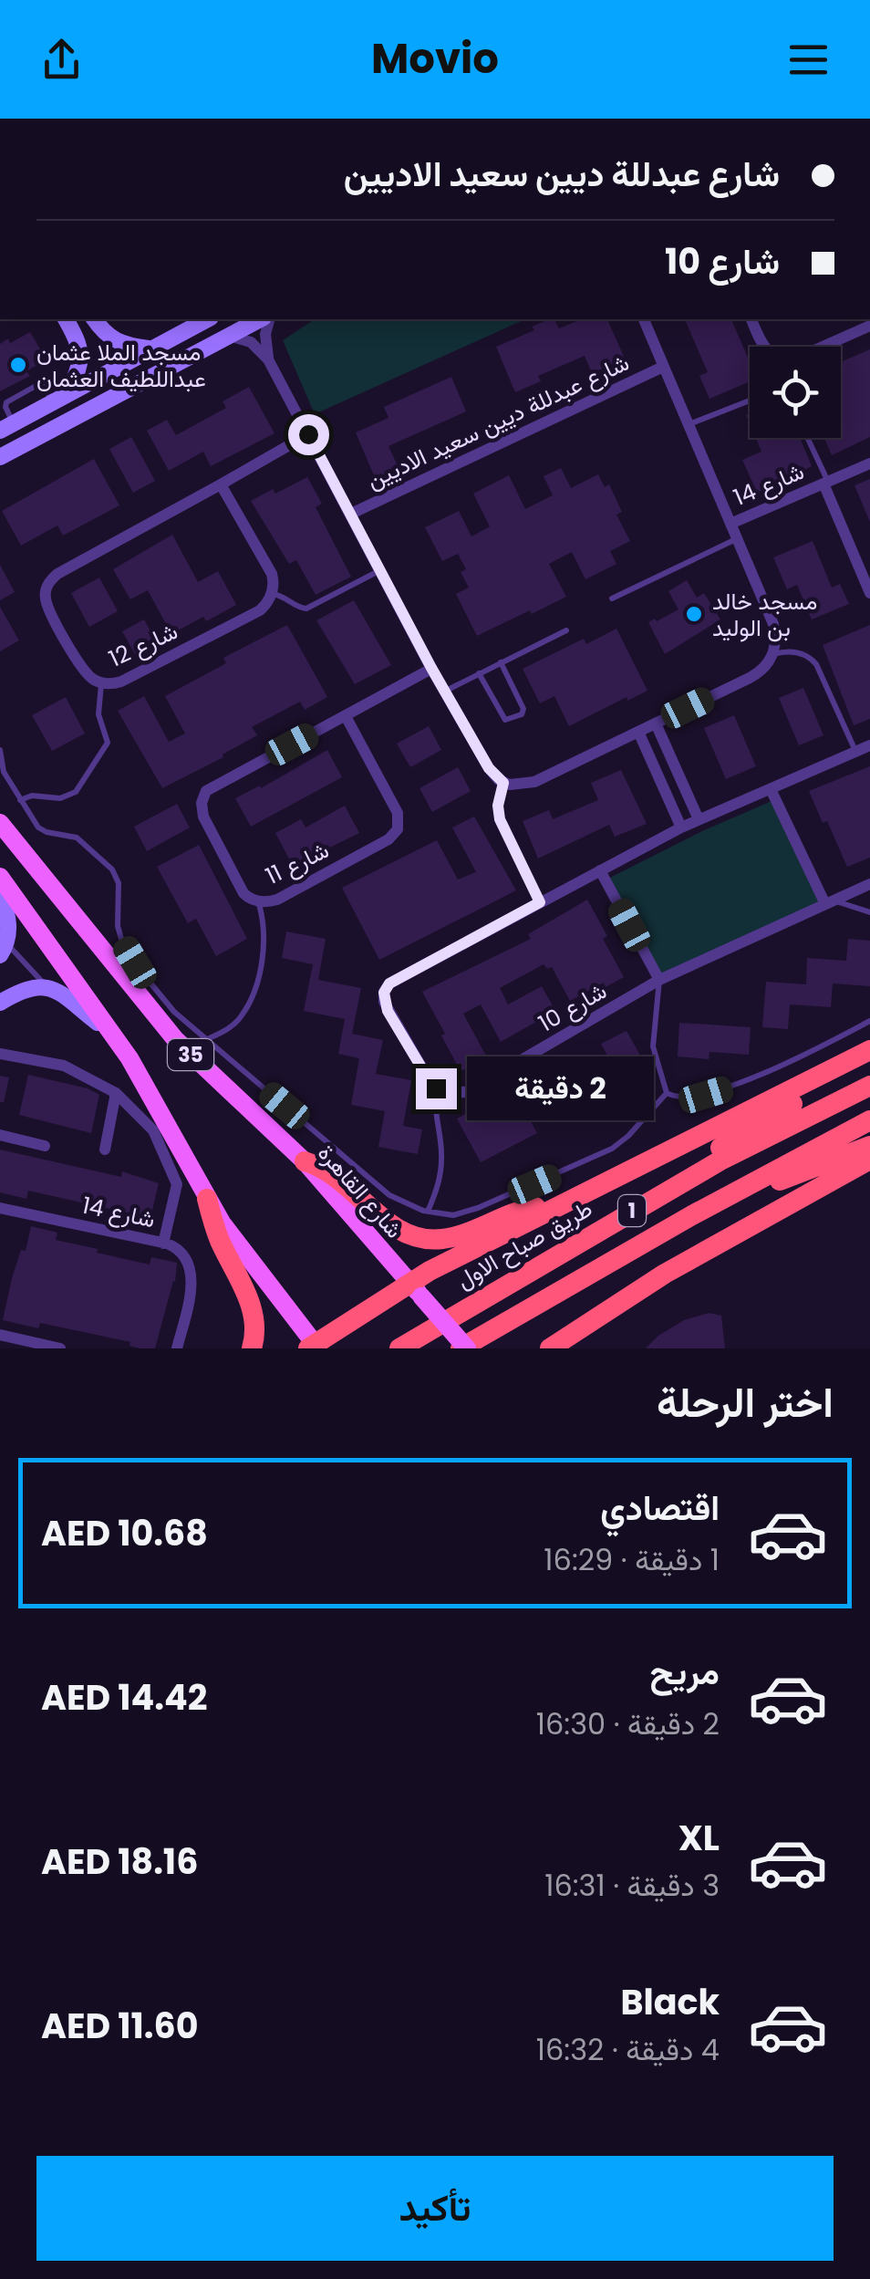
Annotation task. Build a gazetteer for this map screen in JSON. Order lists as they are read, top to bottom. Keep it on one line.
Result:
{"streets":{"highway":["1","طريق صباح الاول"],"main road":["35","شارع القاهرة"],"street":["شارع عبدللة ديين سعيد الاديين","شارع 14","شارع 12","شارع 11","شارع 10"]},"crossings":[["شارع عبدللة ديين سعيد الاديين","شارع 14"],["شارع عبدللة ديين سعيد الاديين","شارع 12"],["شارع عبدللة ديين سعيد الاديين","شارع 11"],["شارع القاهرة","1"]],"places":["مسجد الملا عثمان عبداللطيف العثمان","مسجد خالد بن الوليد"],"page":{"header":"Movio","banner":["شارع عبدللة ديين سعيد الاديين","شارع 10"],"bubble":"2 دقيقة","heading":"اختر الرحلة","list":[{"name":"اقتصادي","note":"1 دقيقة · 16:29","value":"AED 10.68"},{"name":"مريح","note":"2 دقيقة · 16:30","value":"AED 14.42"},{"name":"XL","note":"3 دقيقة · 16:31","value":"AED 18.16"},{"name":"Black","note":"4 دقيقة · 16:32","value":"AED 11.60"}],"buttons":"تأكيد"}}
